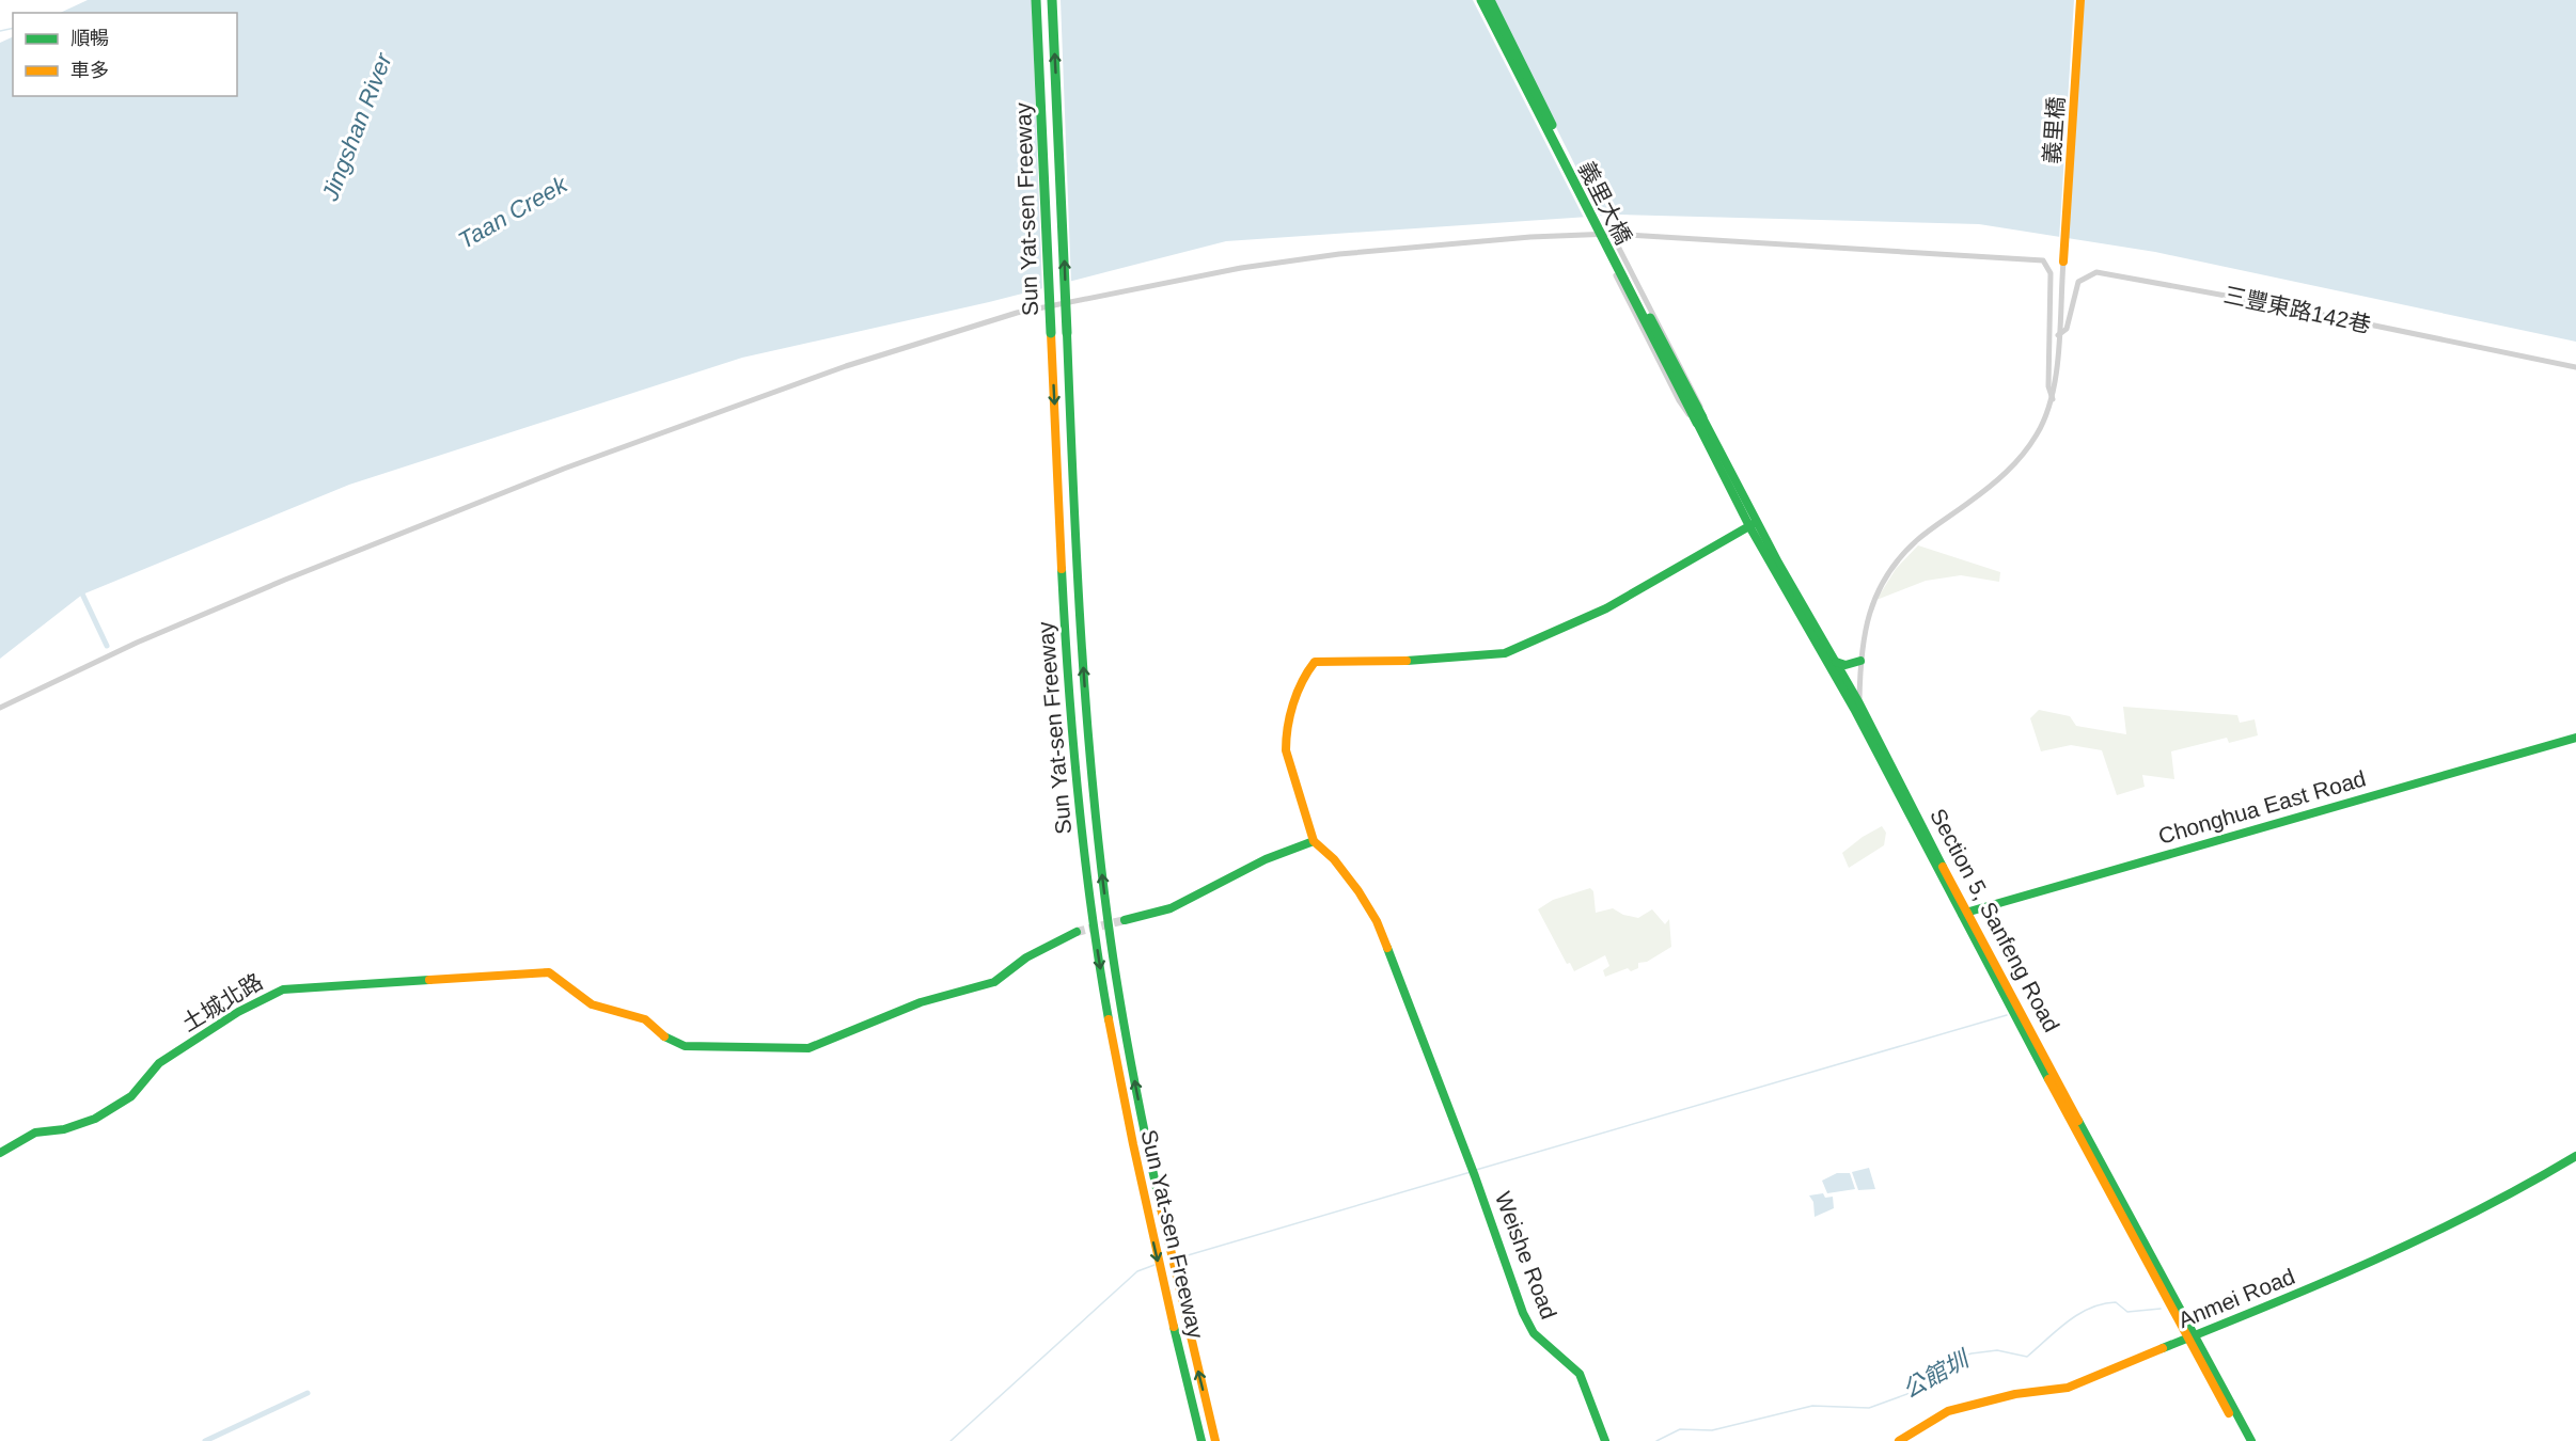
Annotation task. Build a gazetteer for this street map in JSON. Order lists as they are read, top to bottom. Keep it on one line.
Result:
{"streets":{"main road":["義里橋","義里大橋","Sun Yat-sen Freeway","Chonghua East Road","Section 5, Sanfeng Road","土城北路","Weishe Road","Anmei Road"],"street":["三豐東路142巷"]},"crossings":[["義里大橋","Section 5, Sanfeng Road"],["Chonghua East Road","Section 5, Sanfeng Road"],["Section 5, Sanfeng Road","Anmei Road"]],"water":["Jingshan River","Taan Creek","公館圳"],"legend":["順暢","車多"]}
